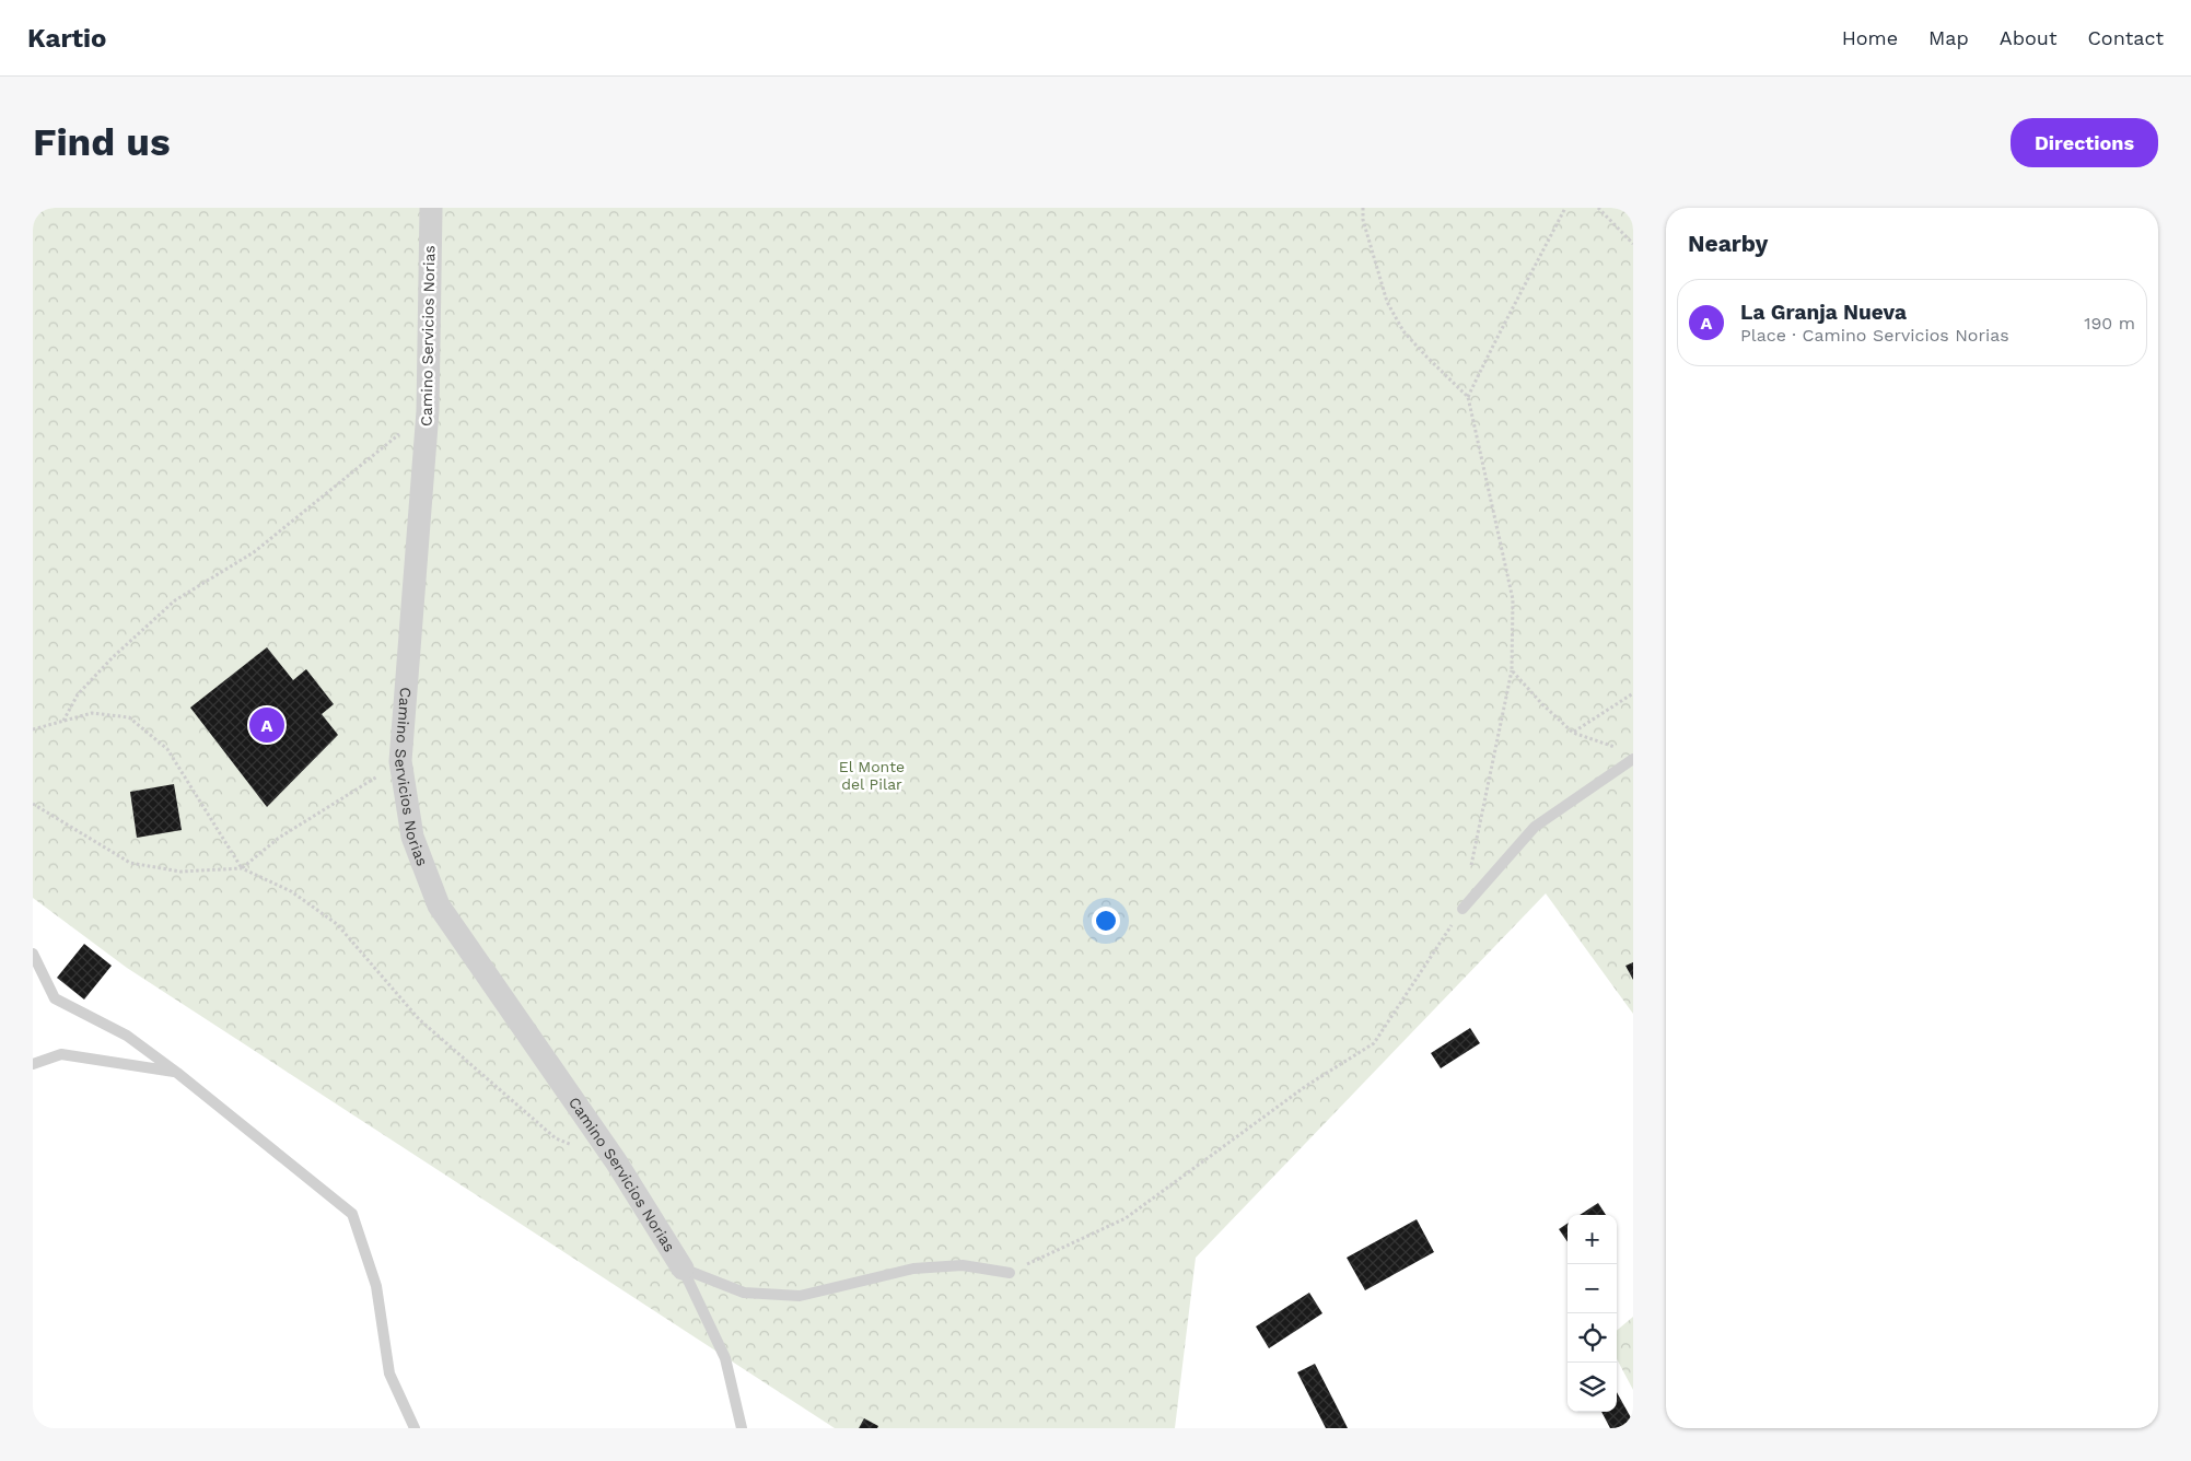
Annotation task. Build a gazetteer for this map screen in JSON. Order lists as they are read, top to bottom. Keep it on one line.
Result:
{"streets":{"street":["Camino Servicios Norias"]},"parks":["El Monte del Pilar"],"page":{"header":"Kartio","nav":["Home","Map","About","Contact"],"buttons":"Directions","title":"Find us","heading":"Nearby","list":[{"mark":"A","name":"La Granja Nueva","note":"Place · Camino Servicios Norias","value":"190 m"}],"pins":"A","map_buttons":["+","−"]}}
